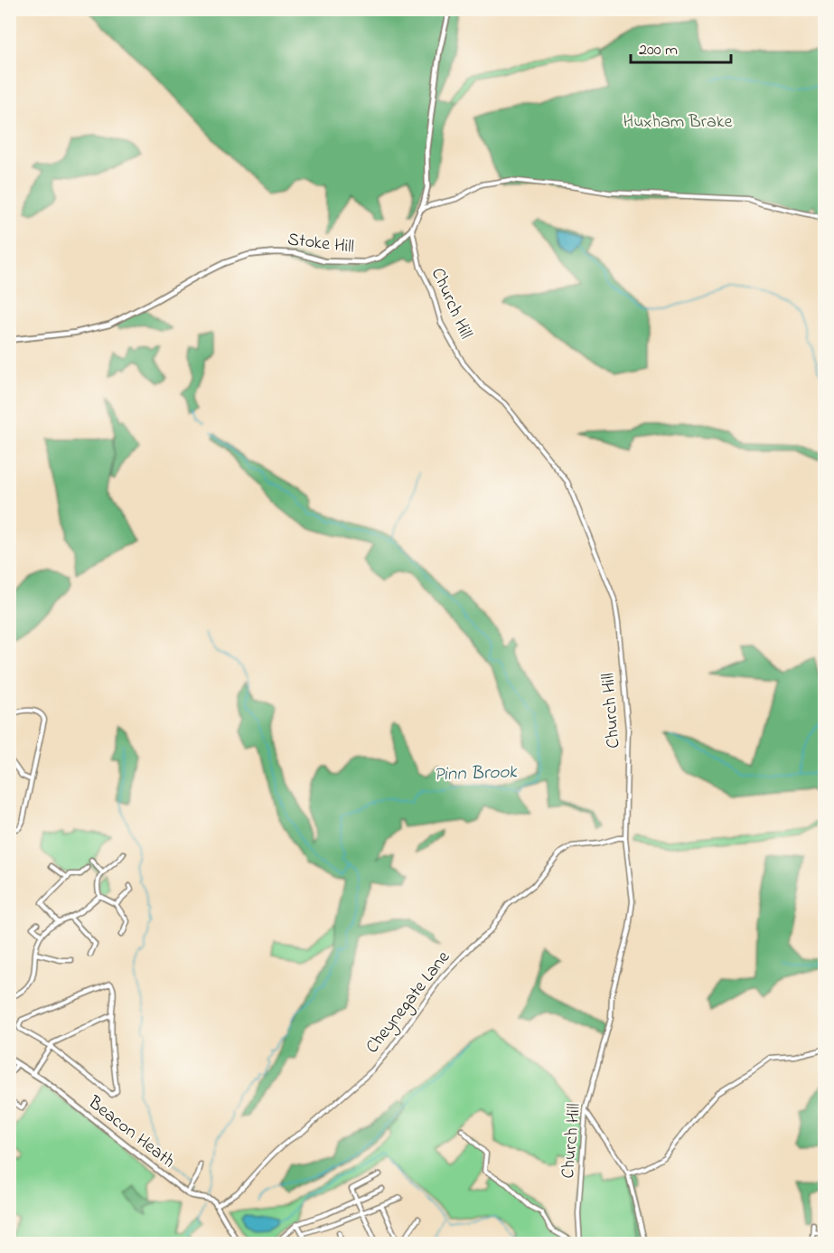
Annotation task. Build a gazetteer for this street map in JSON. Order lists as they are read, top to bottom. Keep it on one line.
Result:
{"streets":{"street":["Stoke Hill","Church Hill","Cheynegate Lane","Beacon Heath"]},"crossings":[["Stoke Hill","Church Hill"],["Church Hill","Cheynegate Lane"],["Cheynegate Lane","Beacon Heath"]],"water":["Pinn Brook"],"parks":["Huxham Brake"],"scale_bar":"200 m"}
